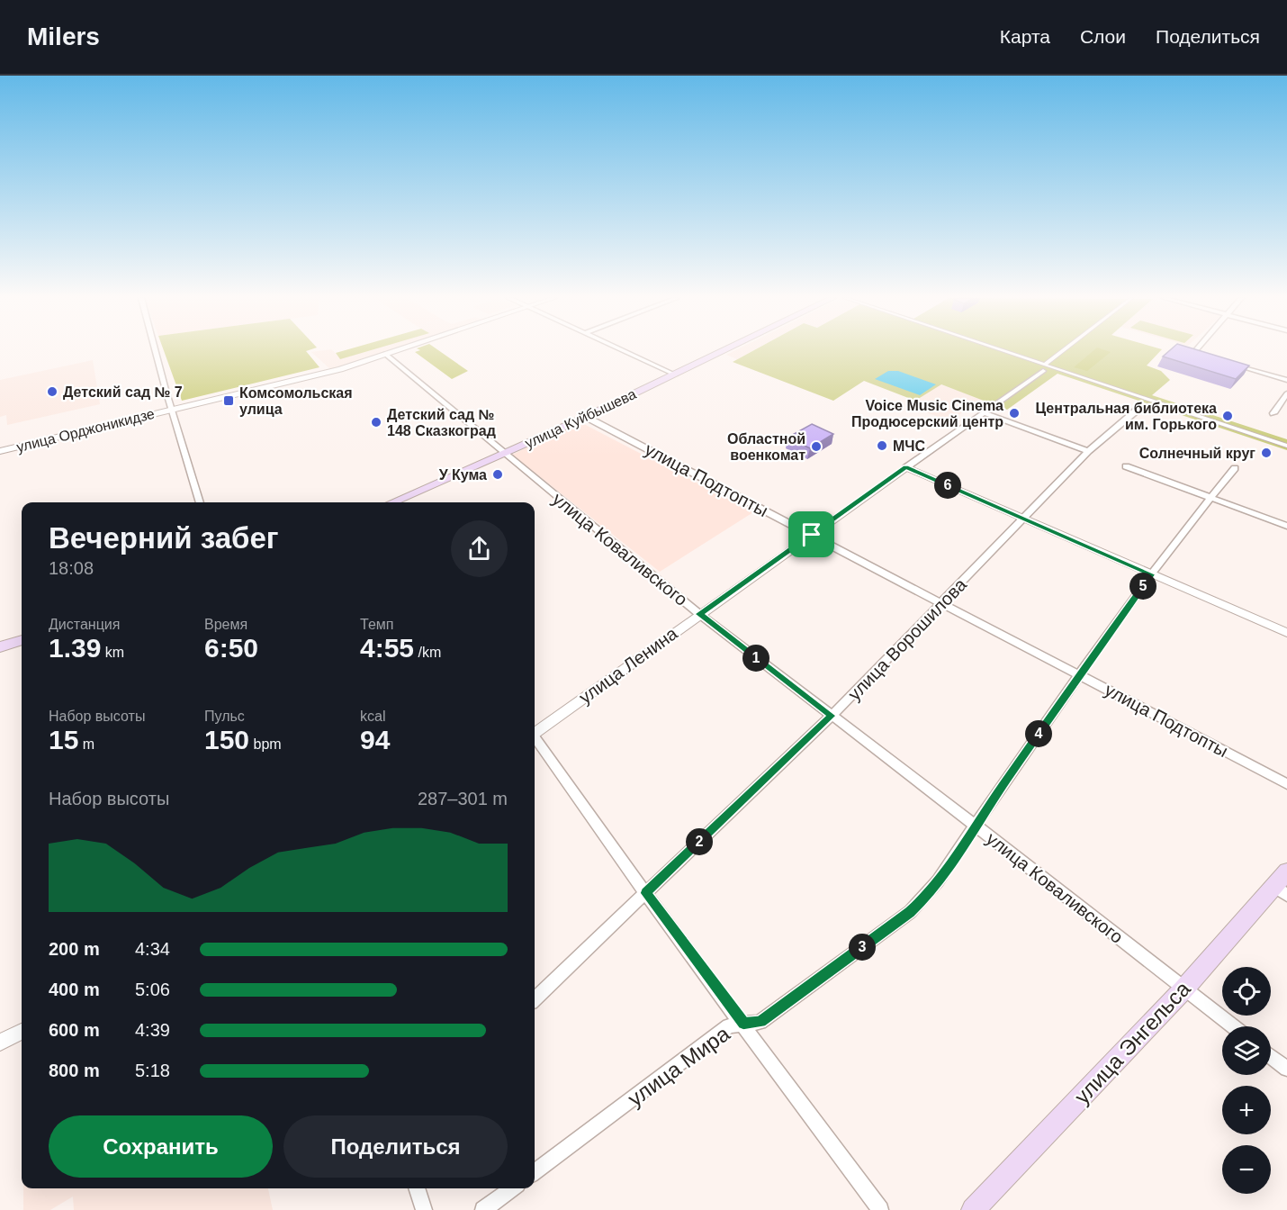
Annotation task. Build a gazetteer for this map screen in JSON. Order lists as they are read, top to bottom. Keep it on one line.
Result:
{"streets":{"main road":["улица Куйбышева","улица Энгельса"],"street":["улица Орджоникидзе","улица Подтопты","улица Коваливского","улица Ворошилова","улица Ленина","улица Мира"]},"crossings":[["улица Куйбышева","улица Подтопты"],["улица Куйбышева","улица Коваливского"],["улица Орджоникидзе","улица Коваливского"],["улица Подтопты","улица Ворошилова"],["улица Подтопты","улица Ленина"],["улица Подтопты","улица Мира"],["улица Коваливского","улица Ворошилова"],["улица Коваливского","улица Ленина"],["улица Коваливского","улица Энгельса"],["улица Коваливского","улица Мира"]],"places":{"other":["Детский сад № 7","Voice Music Cinema Продюсерский центр","Центральная библиотека им. Горького","Детский сад № 148 Сказкоград","МЧС","Областной военкомат","Солнечный круг","У Кума"],"transit":["Комсомольская улица"]},"page":{"header":"Milers","nav":["Карта","Слои","Поделиться"],"pins":["6","5","1","4","2","3"],"heading":["Вечерний забег","18:08"],"stats":[["Дистанция","1.39 km"],["Время","6:50"],["Темп","4:55 /km"],["Набор высоты","15 m"],["Пульс","150 bpm"],["kcal","94"]],"chart":["Набор высоты","287–301 m"],"list":[{"name":"200 m","note":"4:34"},{"name":"400 m","note":"5:06"},{"name":"600 m","note":"4:39"},{"name":"800 m","note":"5:18"}],"map_buttons":["+","−"],"buttons":["Сохранить","Поделиться"]}}
